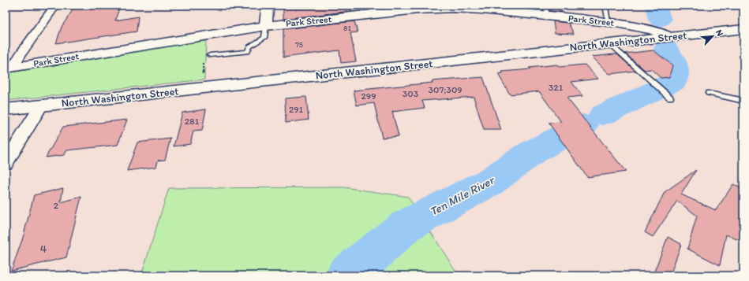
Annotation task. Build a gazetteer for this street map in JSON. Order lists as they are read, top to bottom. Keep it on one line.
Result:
{"streets":{"street":["Park Street","North Washington Street"]},"crossings":[["Park Street","North Washington Street"]],"water":["Ten Mile River"],"house_numbers":["81","75","321","307;309","303","299","291","281","2","4"],"north":"top right"}
